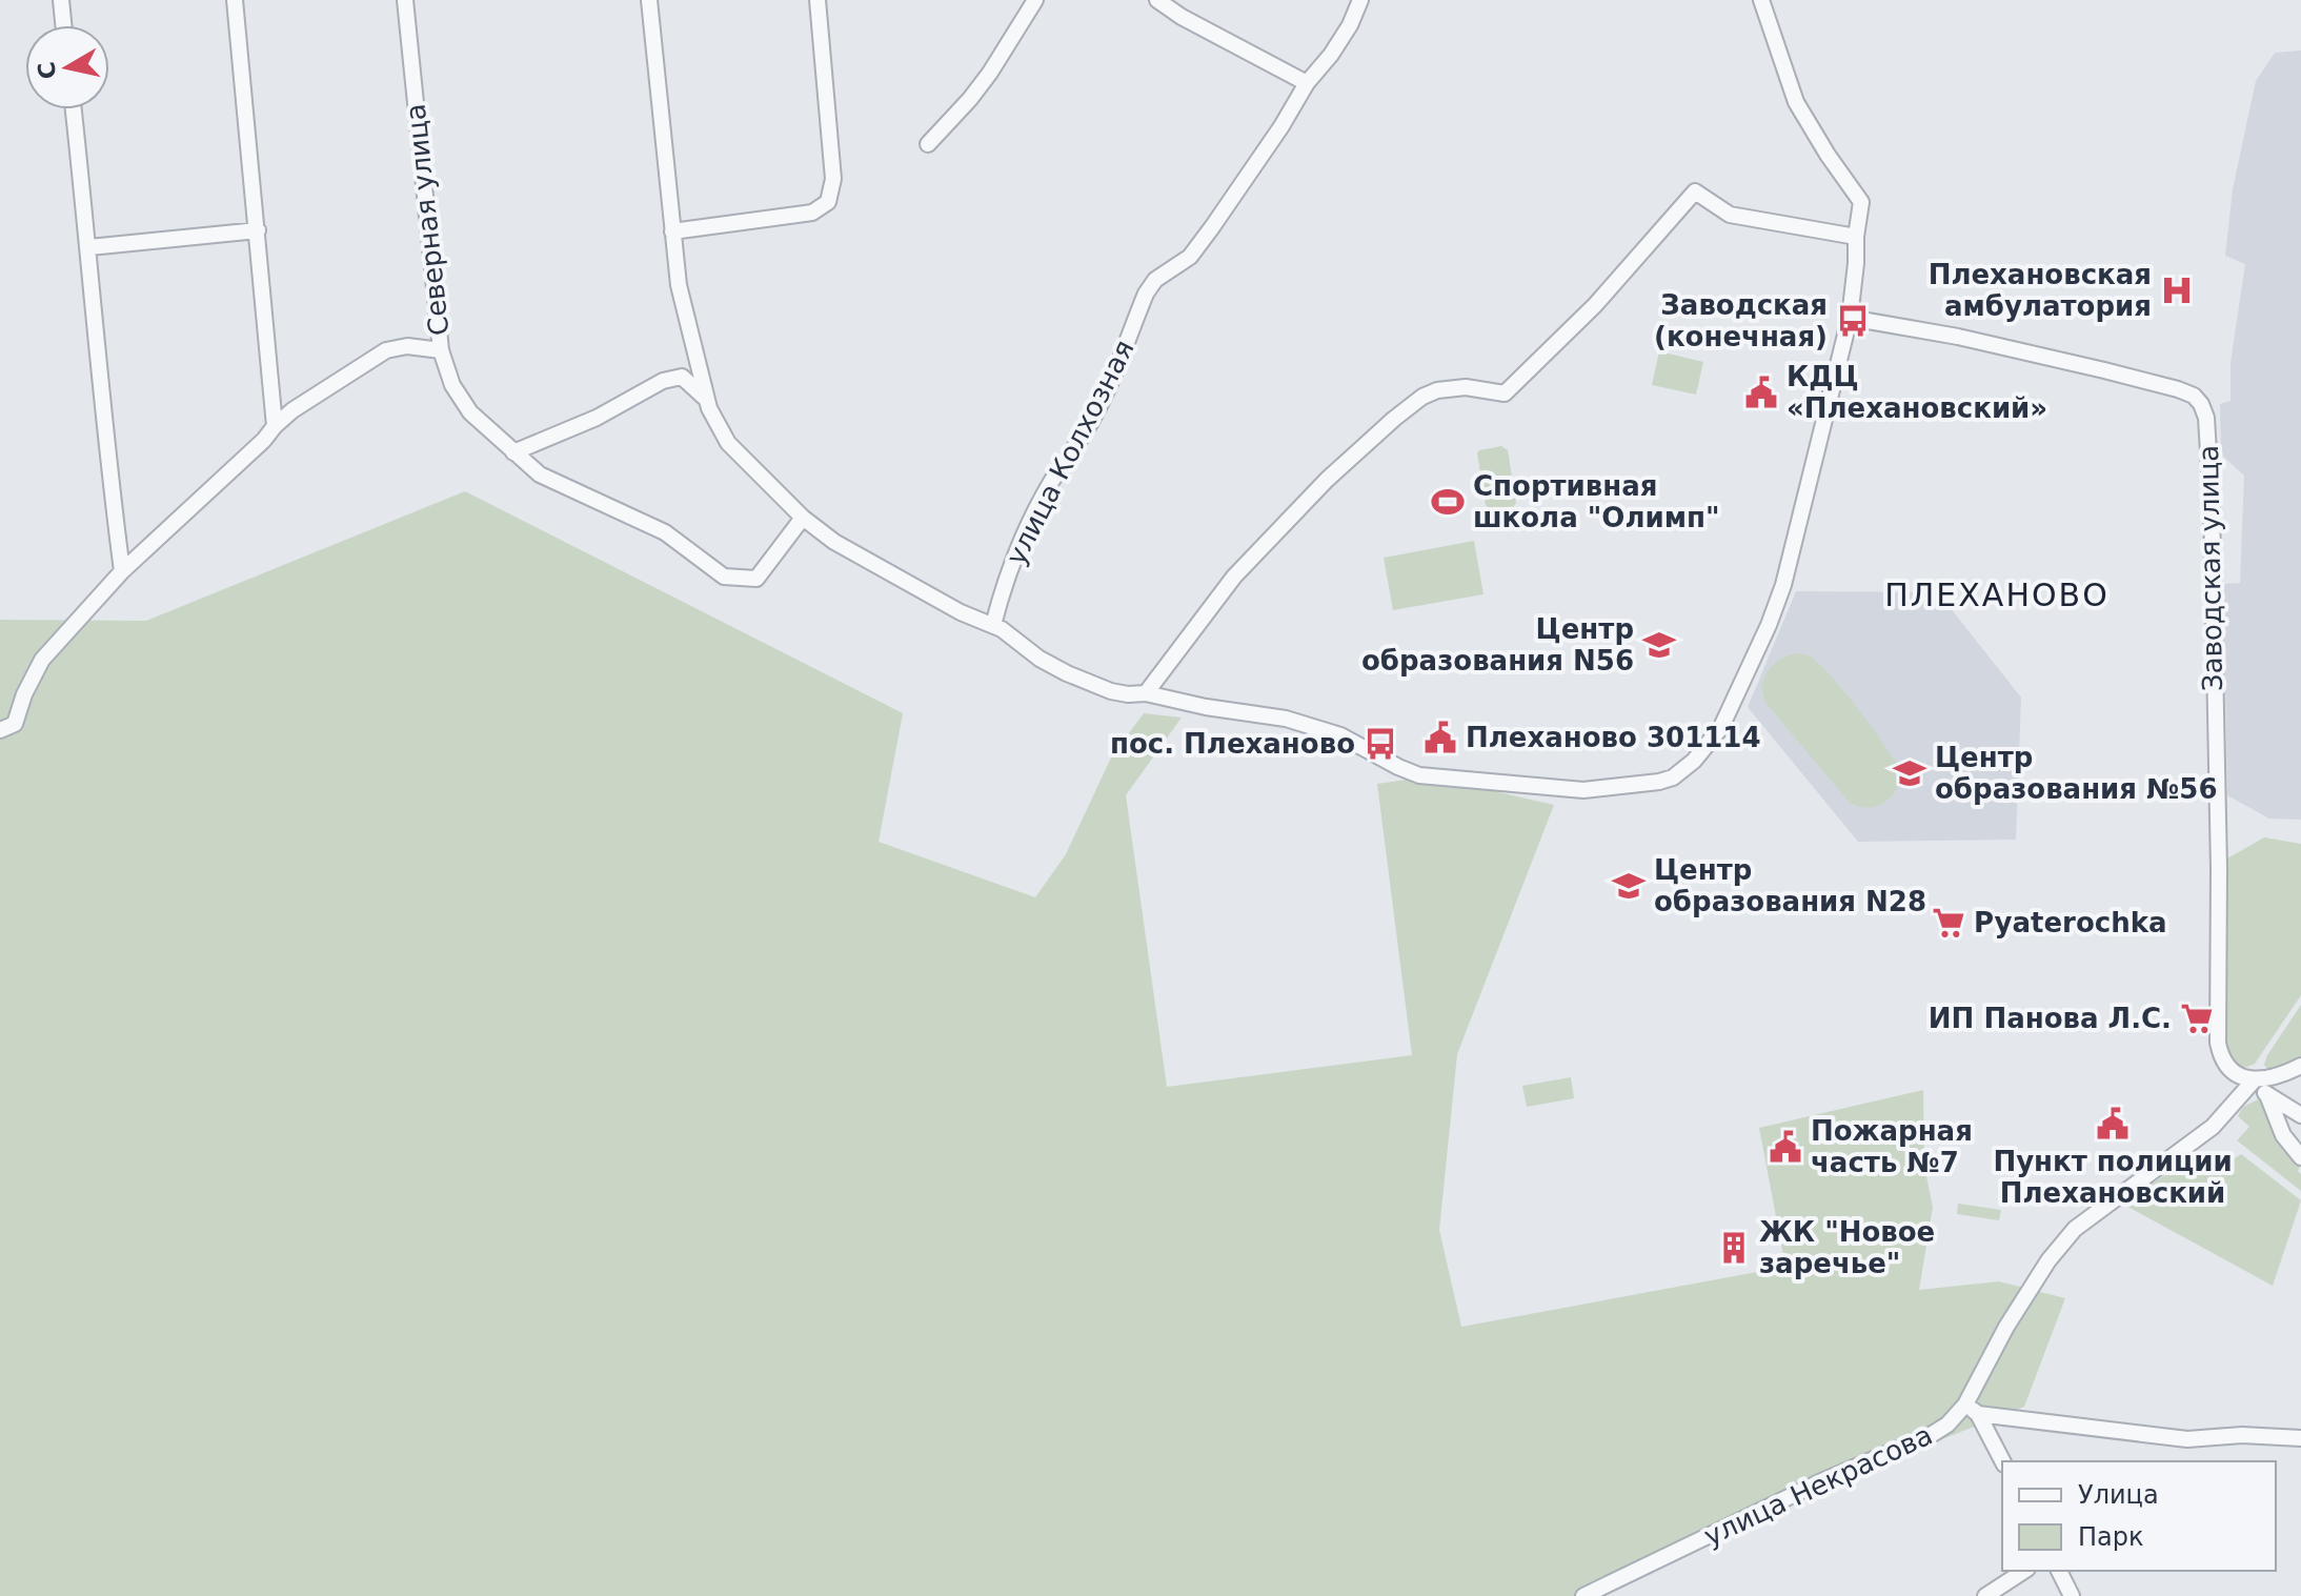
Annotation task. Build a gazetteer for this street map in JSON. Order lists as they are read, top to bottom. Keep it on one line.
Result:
{"streets":{"street":["Северная улица","улица Колхозная","Заводская улица","улица Некрасова"]},"crossings":[["Заводская улица","улица Некрасова"]],"districts":["ПЛЕХАНОВО"],"places":{"hospital":["Плехановская амбулатория"],"bus stop":["Заводская (конечная)","пос. Плеханово"],"public building":["КДЦ «Плехановский»","Плеханово 301114","Пункт полиции Плехановский","Пожарная часть №7"],"sports":["Спортивная школа \"Олимп\""],"school or university":["Центр образования N56","Центр образования №56","Центр образования N28"],"supermarket":["Pyaterochka","ИП Панова Л.С."],"building":["ЖК \"Новое заречье\""]},"legend":["Улица","Парк"],"north":"left"}
